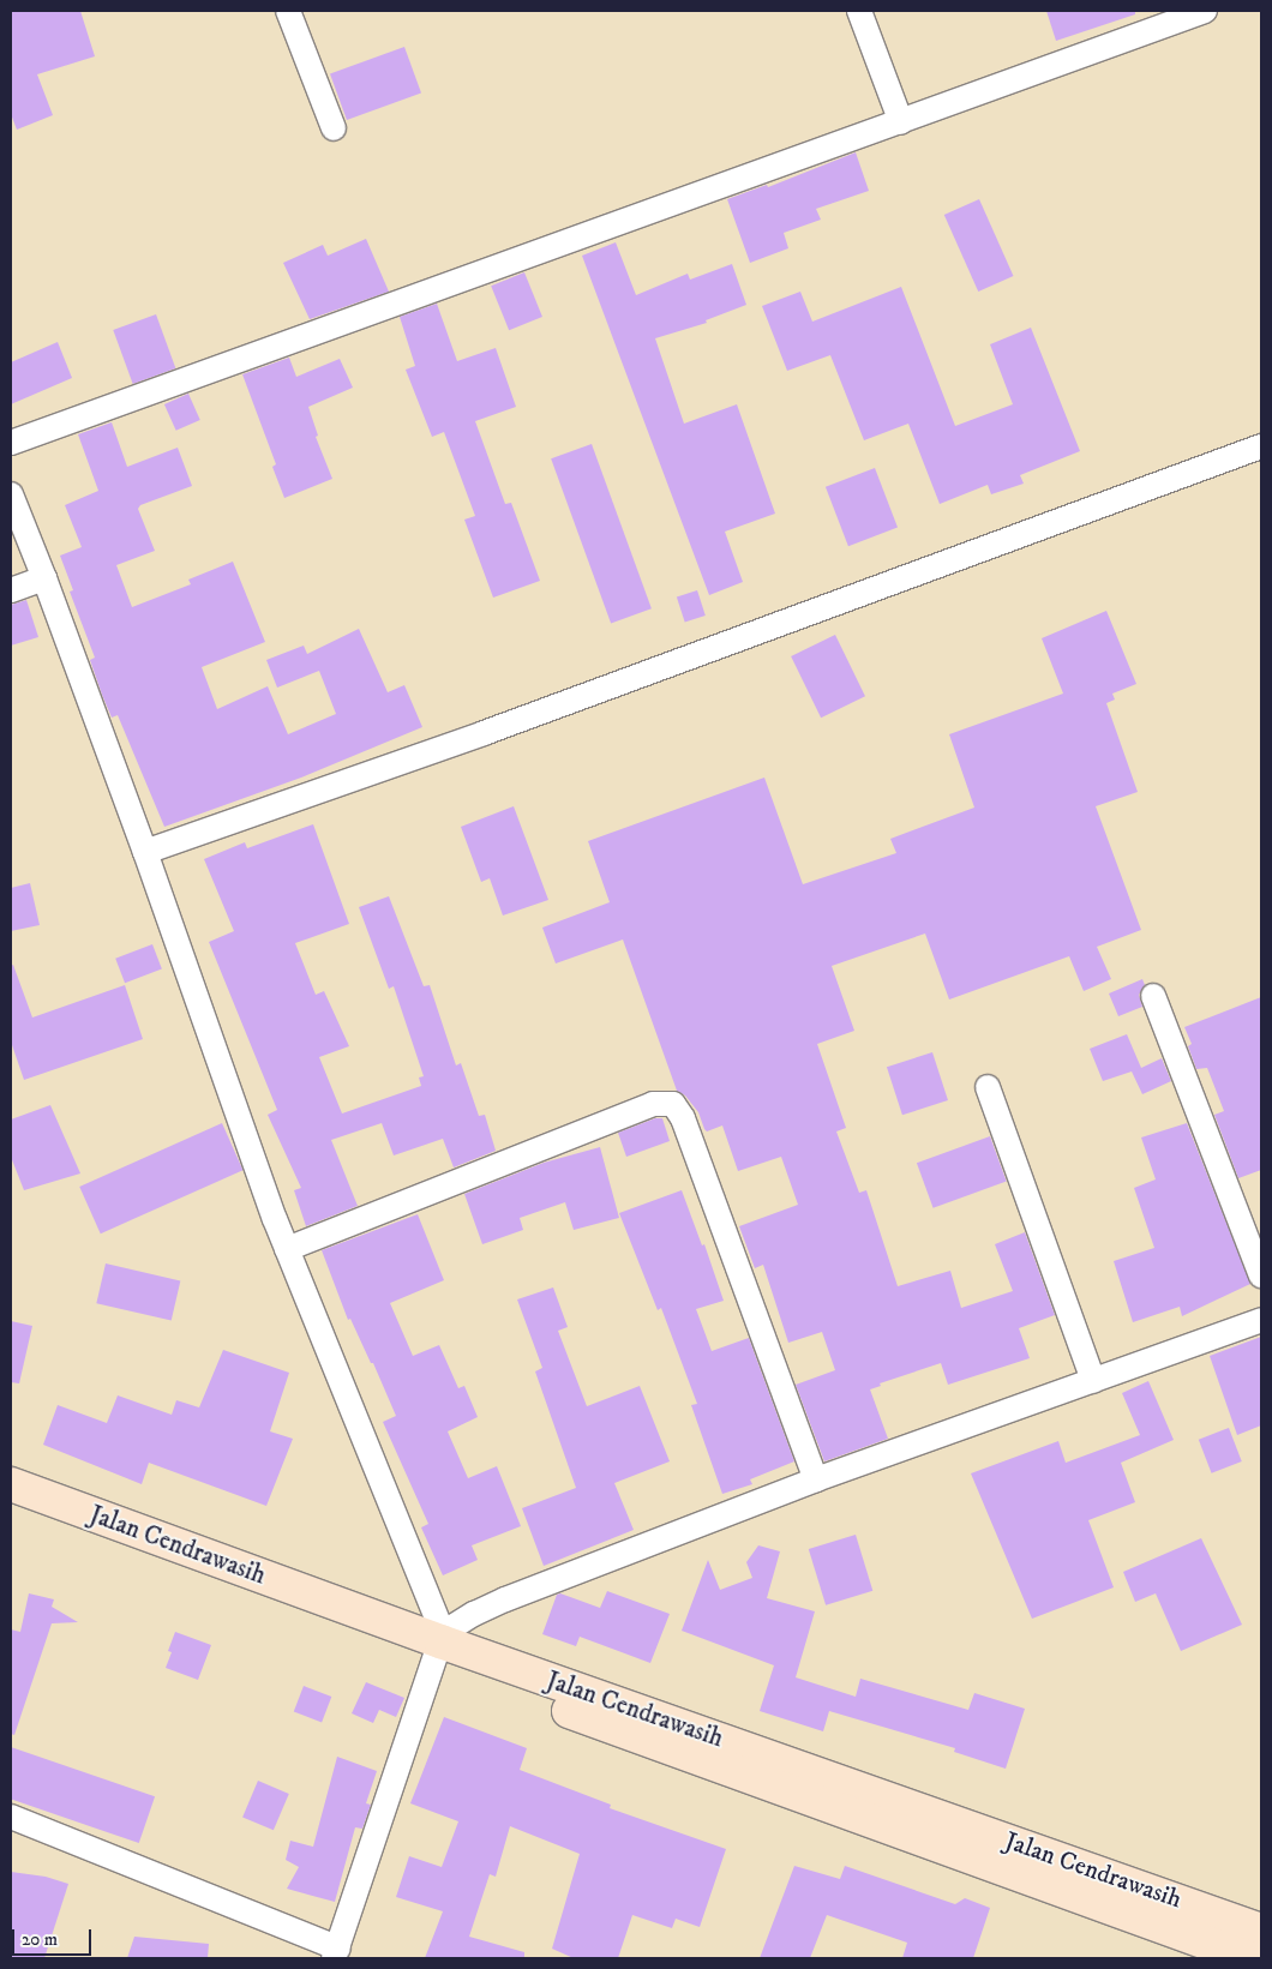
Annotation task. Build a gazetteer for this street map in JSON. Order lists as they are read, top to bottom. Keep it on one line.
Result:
{"streets":{"main road":["Jalan Cendrawasih"]},"scale_bar":"20 m"}
